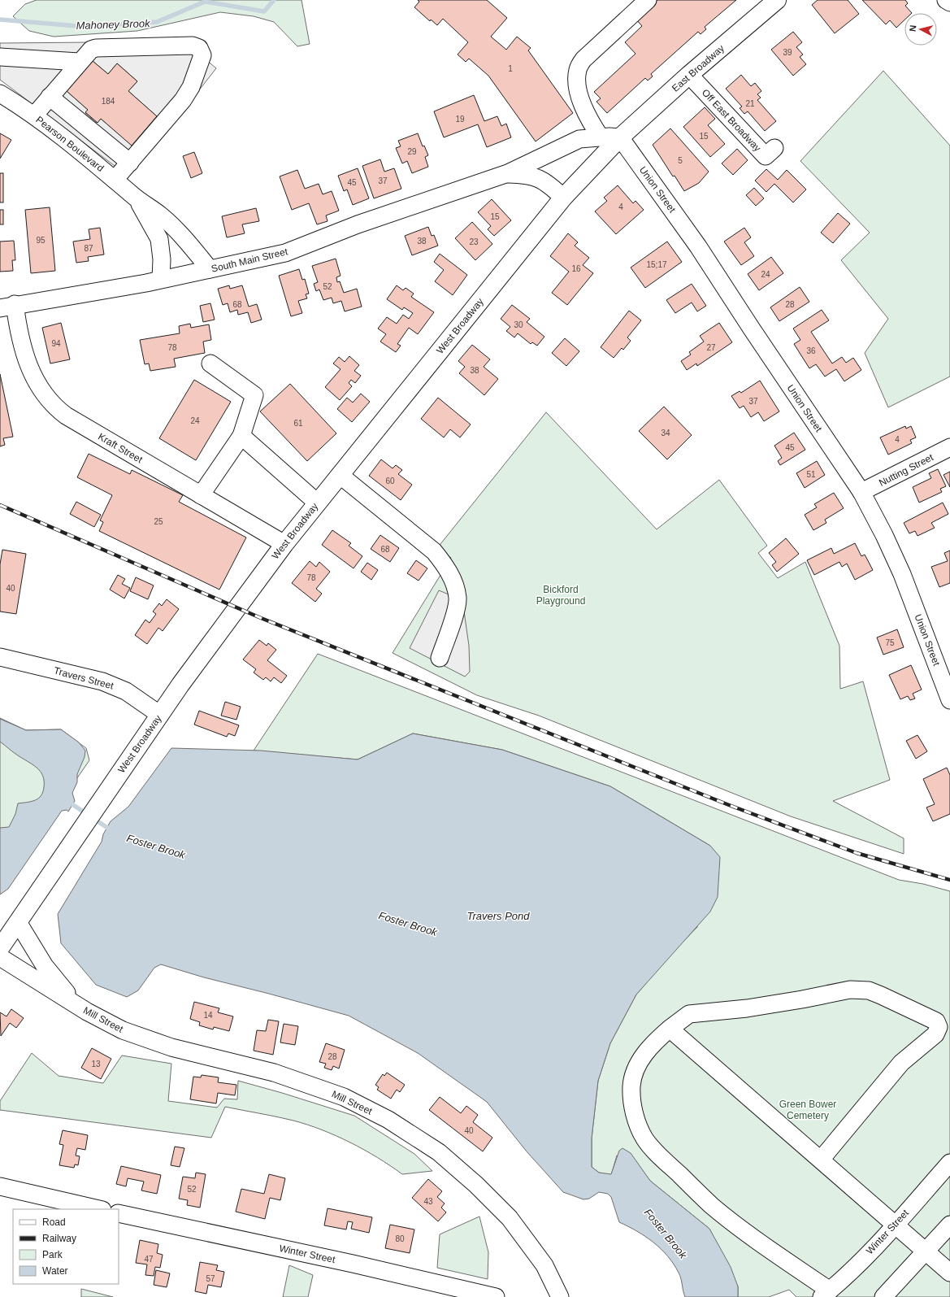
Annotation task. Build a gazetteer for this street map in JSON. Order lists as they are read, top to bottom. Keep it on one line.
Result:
{"streets":{"main road":["East Broadway","West Broadway"],"street":["Off East Broadway","Pearson Boulevard","Union Street","South Main Street","Kraft Street","Nutting Street","Travers Street","Mill Street","Winter Street"]},"crossings":[["East Broadway","Off East Broadway"],["East Broadway","Union Street"],["East Broadway","South Main Street"],["East Broadway","West Broadway"],["Pearson Boulevard","South Main Street"],["Union Street","South Main Street"],["Union Street","West Broadway"],["Union Street","Nutting Street"],["South Main Street","West Broadway"],["South Main Street","Kraft Street"],["West Broadway","Kraft Street"],["West Broadway","Travers Street"],["West Broadway","Mill Street"]],"water":["Mahoney Brook","Foster Brook","Travers Pond"],"parks":["Bickford Playground","Green Bower Cemetery"],"house_numbers":["39","1","184","21","19","15","29","5","37","45","4","15","95","38","23","87","15;17","16","24","52","68","28","30","94","78","27","36","38","37","24","61","34","4","45","51","60","25","68","78","40","75","14","28","13","40","52","43","80","47","57"],"legend":["Road","Railway","Park","Water"],"north":"left"}
